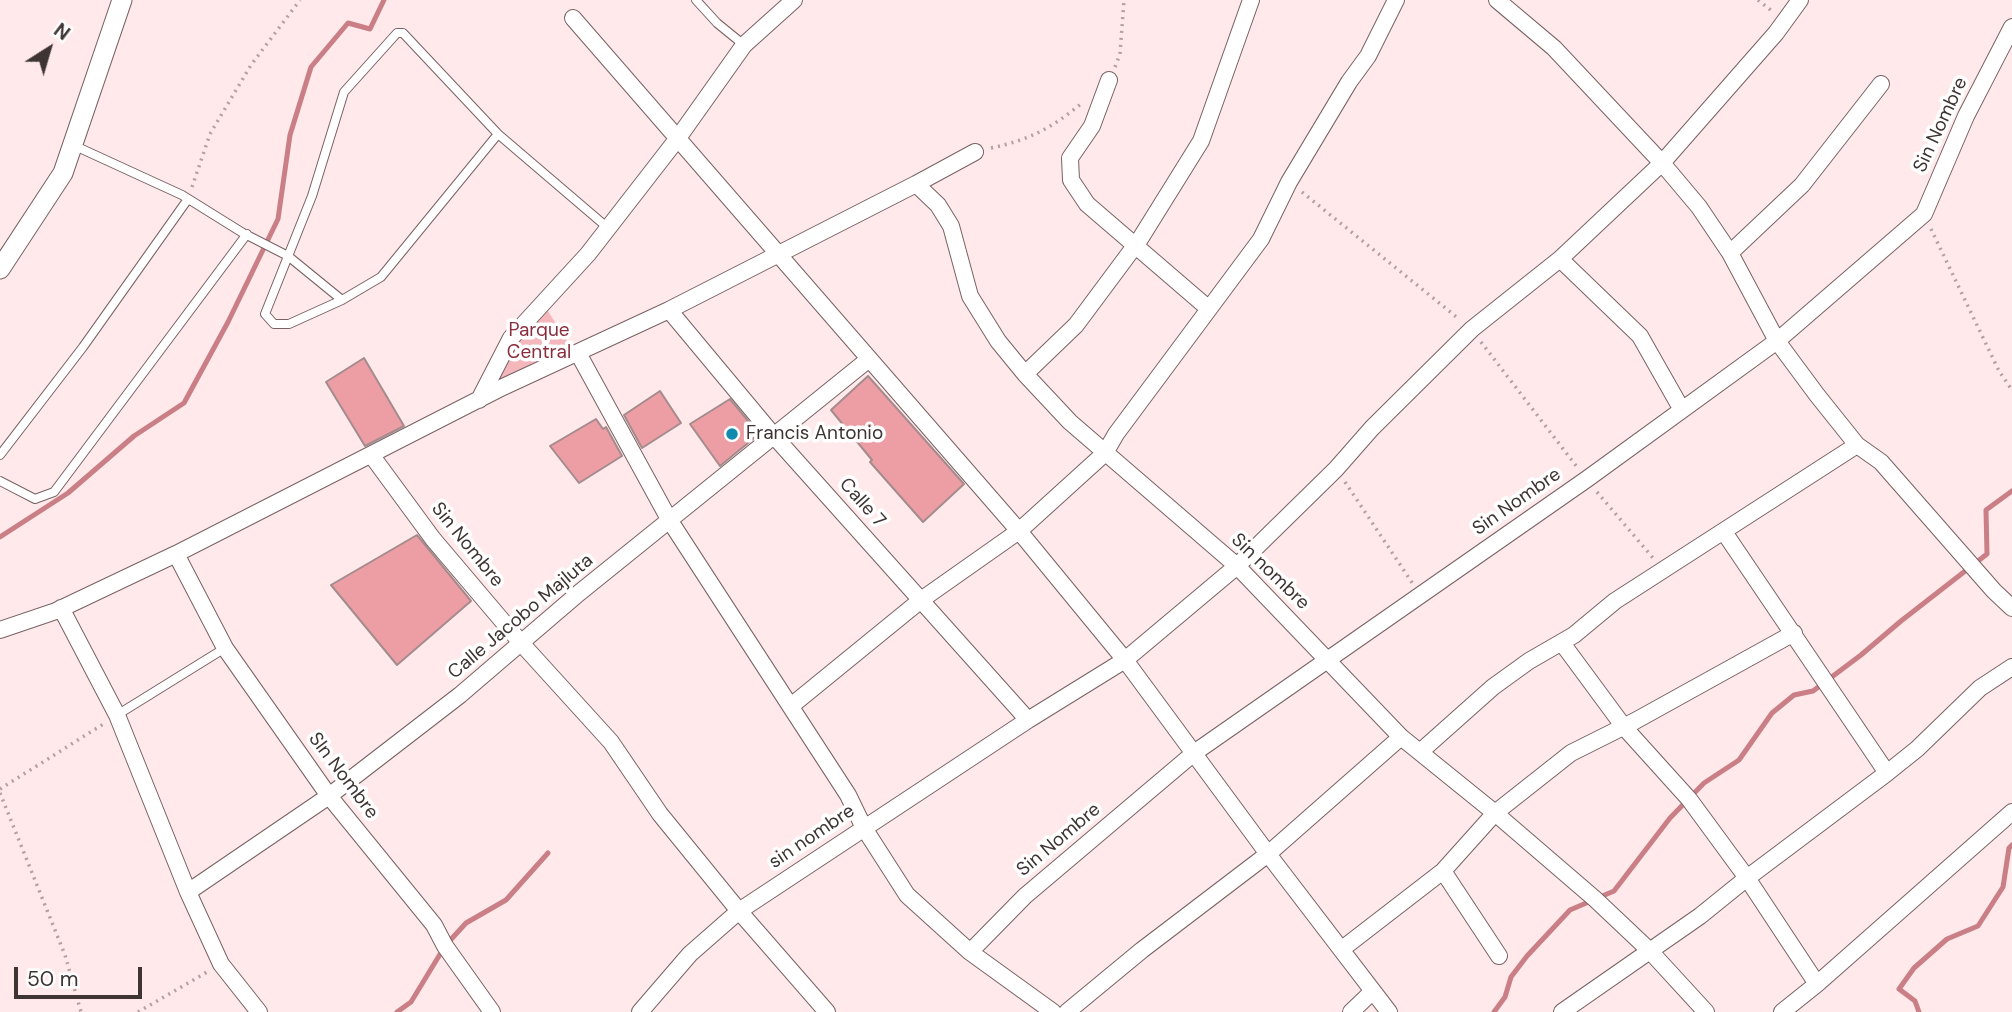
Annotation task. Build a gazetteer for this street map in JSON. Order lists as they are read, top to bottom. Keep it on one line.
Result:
{"streets":{"street":["Sin Nombre","Calle 7","Sin nombre","Calle Jacobo Majluta","SIn Nombre","sin nombre"]},"crossings":[["Sin Nombre","Sin nombre"],["Sin Nombre","Calle Jacobo Majluta"],["Sin Nombre","sin nombre"],["Calle 7","Calle Jacobo Majluta"],["Calle 7","sin nombre"],["Sin nombre","sin nombre"],["Calle Jacobo Majluta","SIn Nombre"]],"parks":["Parque Central"],"places":["Francis Antonio"],"scale_bar":"50 m","north":"top right"}
